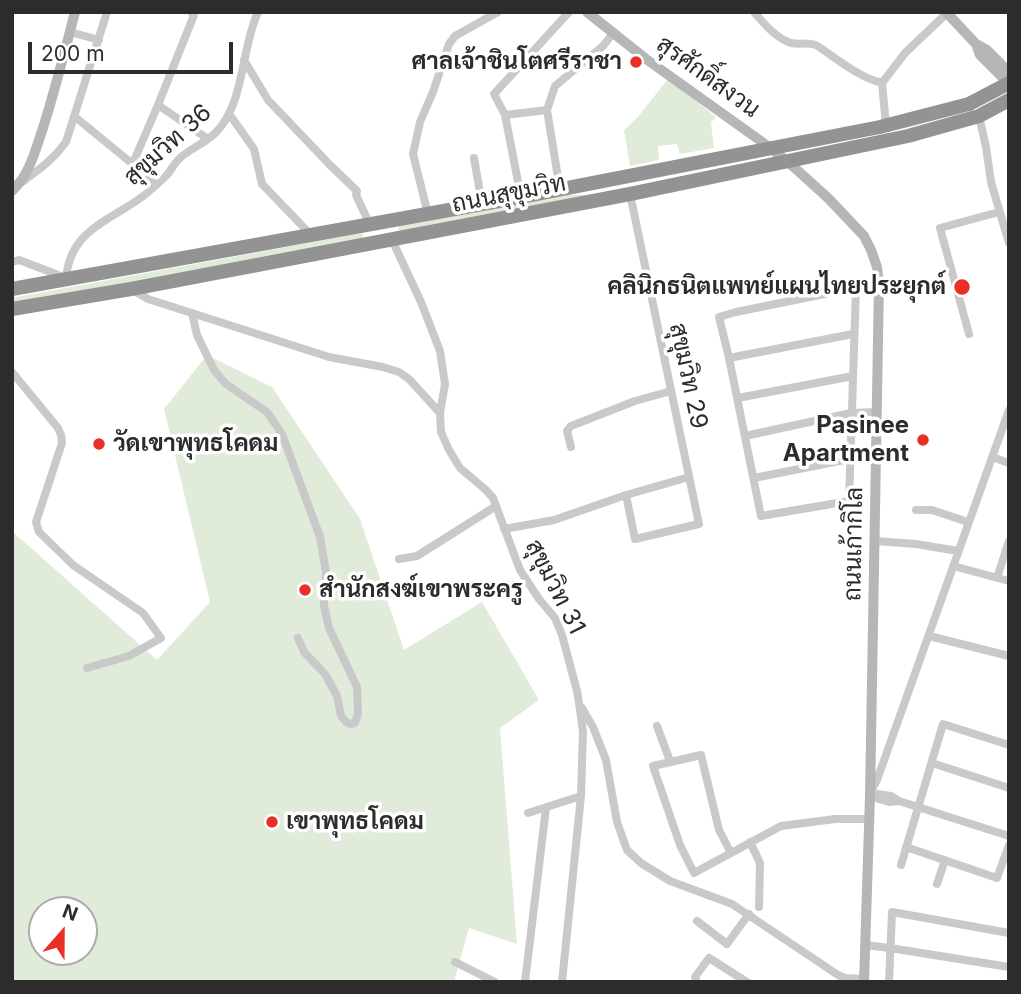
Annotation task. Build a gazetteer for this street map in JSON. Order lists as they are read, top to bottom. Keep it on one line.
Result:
{"streets":{"highway":["ถนนสุขุมวิท"],"main road":["สุรศักดิ์สงวน","ถนนเก้ากิโล"],"street":["สุขุมวิท 36","สุขุมวิท 29","สุขุมวิท 31"]},"crossings":[["สุรศักดิ์สงวน","ถนนสุขุมวิท"],["สุรศักดิ์สงวน","ถนนเก้ากิโล"],["สุขุมวิท 36","ถนนสุขุมวิท"],["ถนนสุขุมวิท","สุขุมวิท 29"],["ถนนสุขุมวิท","ถนนเก้ากิโล"],["ถนนสุขุมวิท","สุขุมวิท 31"]],"places":["ศาลเจ้าชินโตศรีราชา","คลินิกธนิตแพทย์แผนไทยประยุกต์","Pasinee Apartment","วัดเขาพุทธโคดม","สำนักสงฆ์เขาพระครู","เขาพุทธโคดม"],"scale_bar":"200 m","north":"top"}
